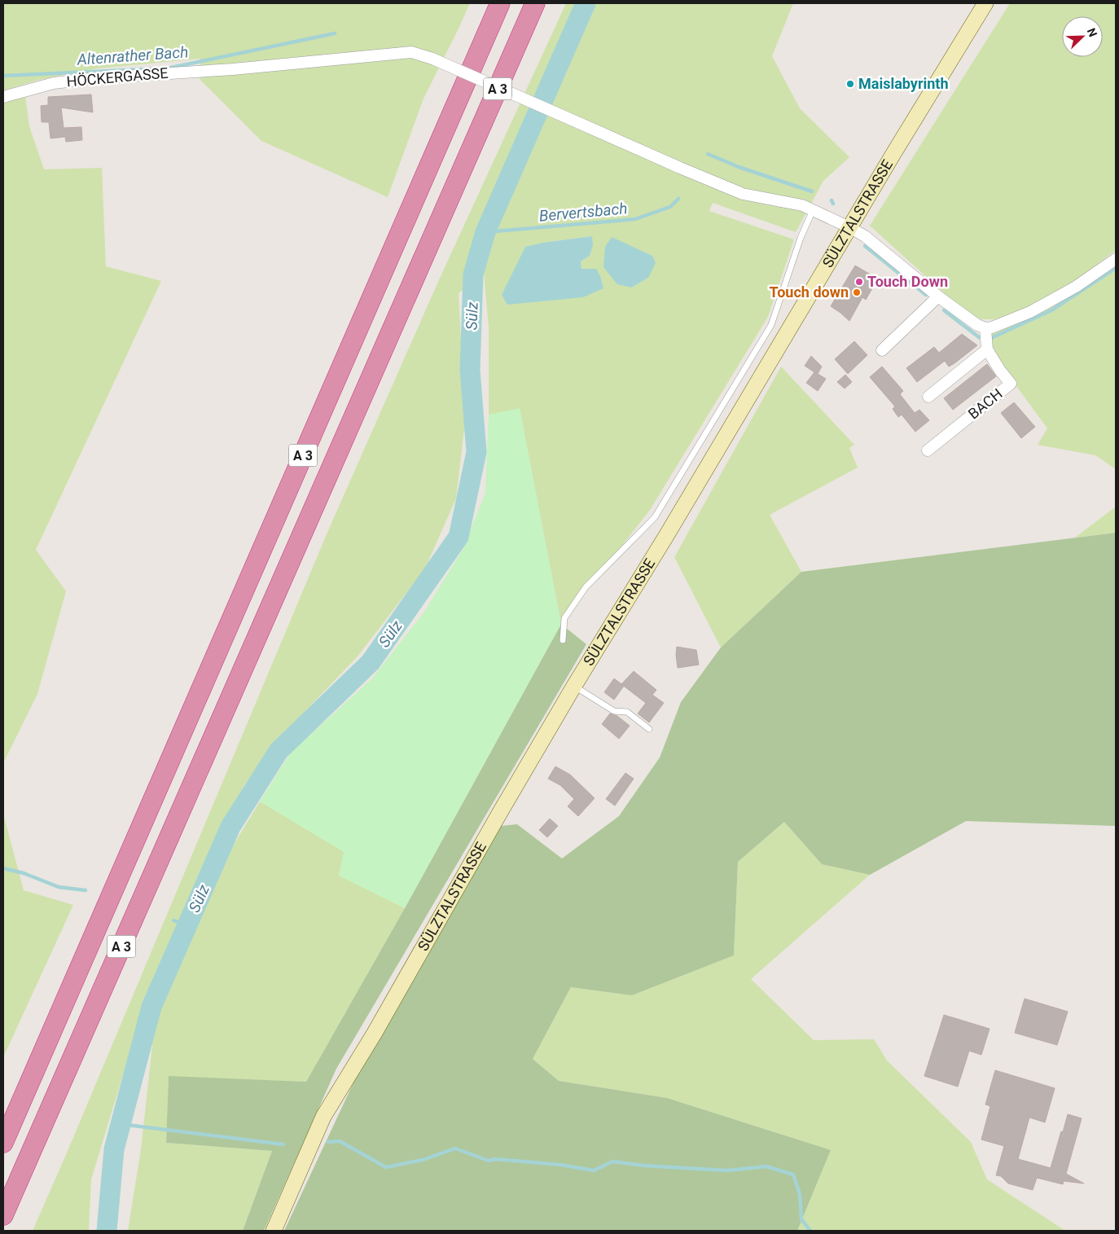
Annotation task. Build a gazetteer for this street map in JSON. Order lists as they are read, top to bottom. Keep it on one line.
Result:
{"streets":{"highway":["A 3"],"main road":["SÜLZTALSTRASSE"],"street":["HÖCKERGASSE","BACH"]},"crossings":[["HÖCKERGASSE","SÜLZTALSTRASSE"]],"water":["Altenrather Bach","Bervertsbach","Sülz"],"places":["Maislabyrinth","Touch Down","Touch down"],"north":"top right"}
